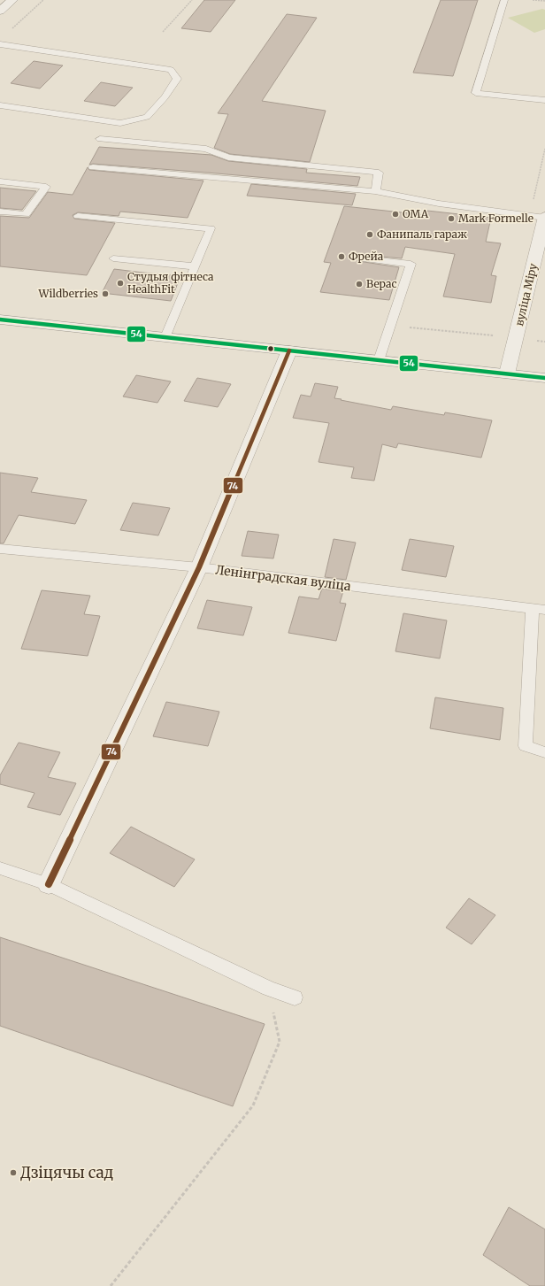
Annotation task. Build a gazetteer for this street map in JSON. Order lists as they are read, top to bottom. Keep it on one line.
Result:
{"streets":{"street":["вуліца Міру"],"lane":["Ленінградская вуліца"]},"places":["ОМА","Mark Formelle","Фанипаль гараж","Фрейа","Студыя фітнеса HealthFit","Верас","Wildberries","Дзіцячы сад"],"lines":["transit line 54","transit line 74"]}
